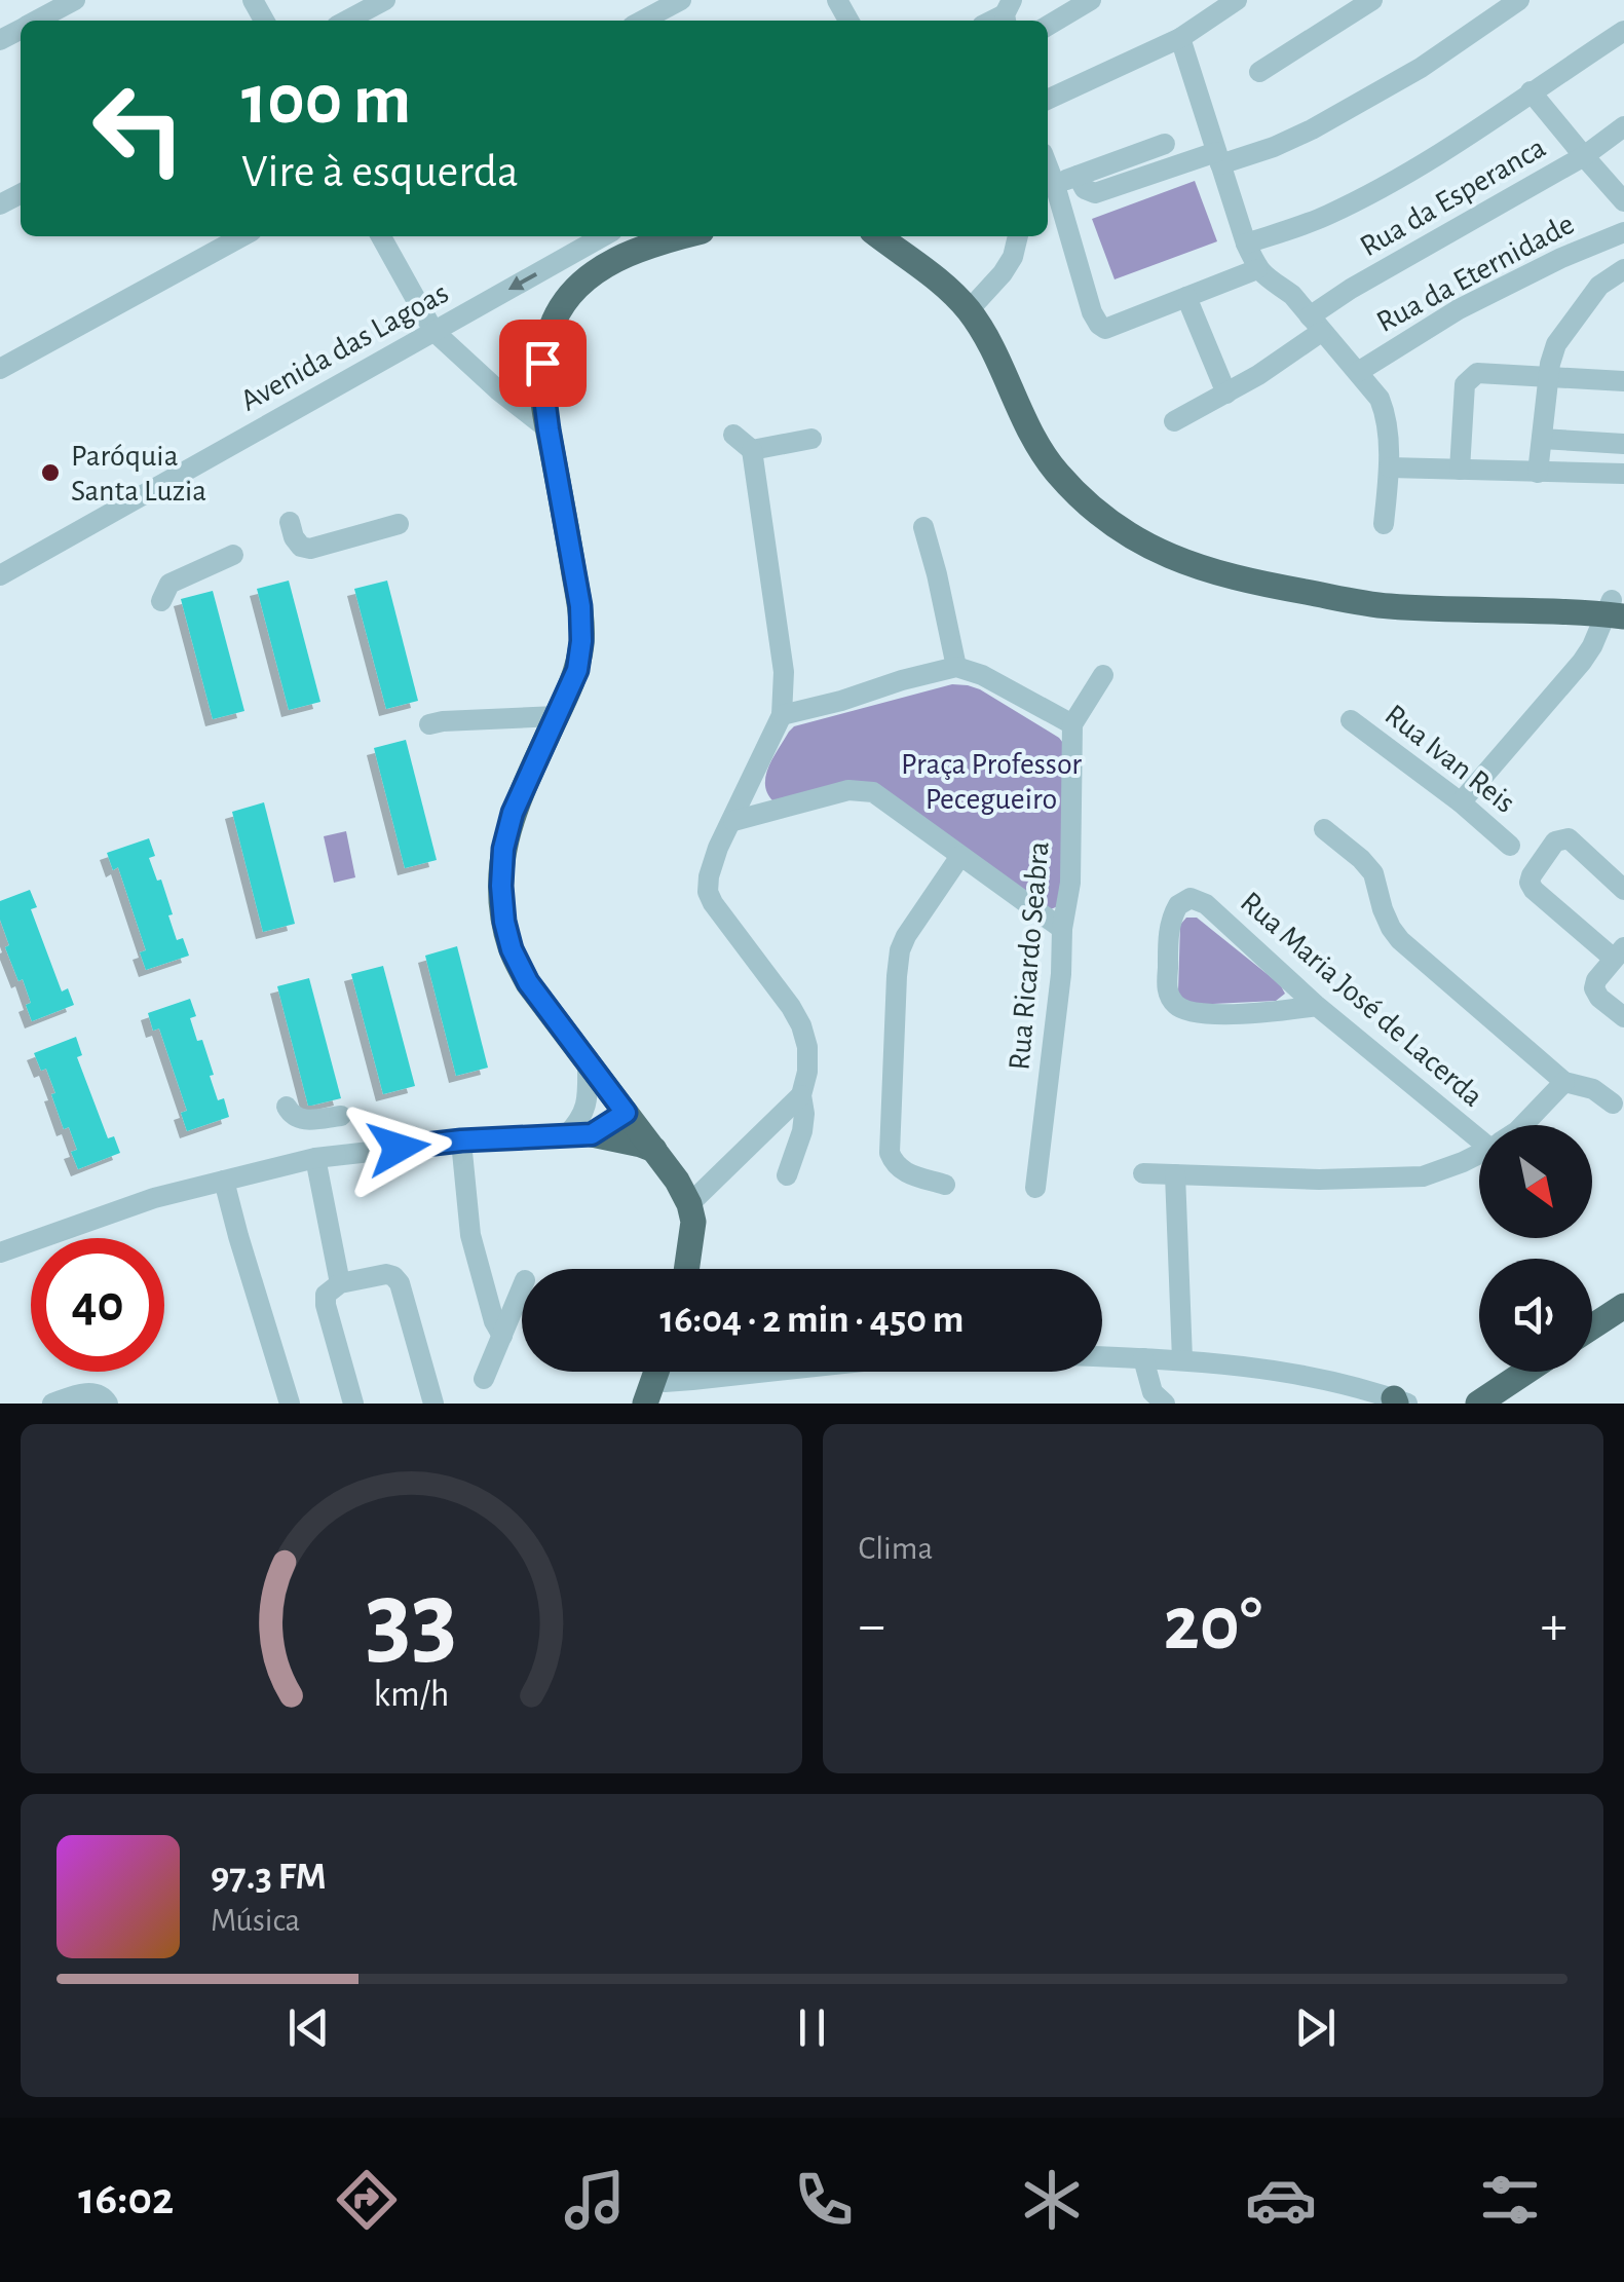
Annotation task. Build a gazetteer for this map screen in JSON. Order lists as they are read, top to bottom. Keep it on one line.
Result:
{"streets":{"street":["Rua da Esperanca","Rua da Eternidade","Avenida das Lagoas","Rua Ivan Reis","Rua Ricardo Seabra","Rua Maria José de Lacerda"]},"parks":["Praça Professor Pecegueiro"],"places":["Paróquia Santa Luzia"],"north":"bottom right","page":{"turn":["100 m","Vire à esquerda"],"limit":"40","trip":"16:04 · 2 min · 450 m","tile":"Clima","heat":["−","20°","+"],"song":["97.3 FM","Música"],"tabs":"16:02","gauge":["33","km/h"]}}
